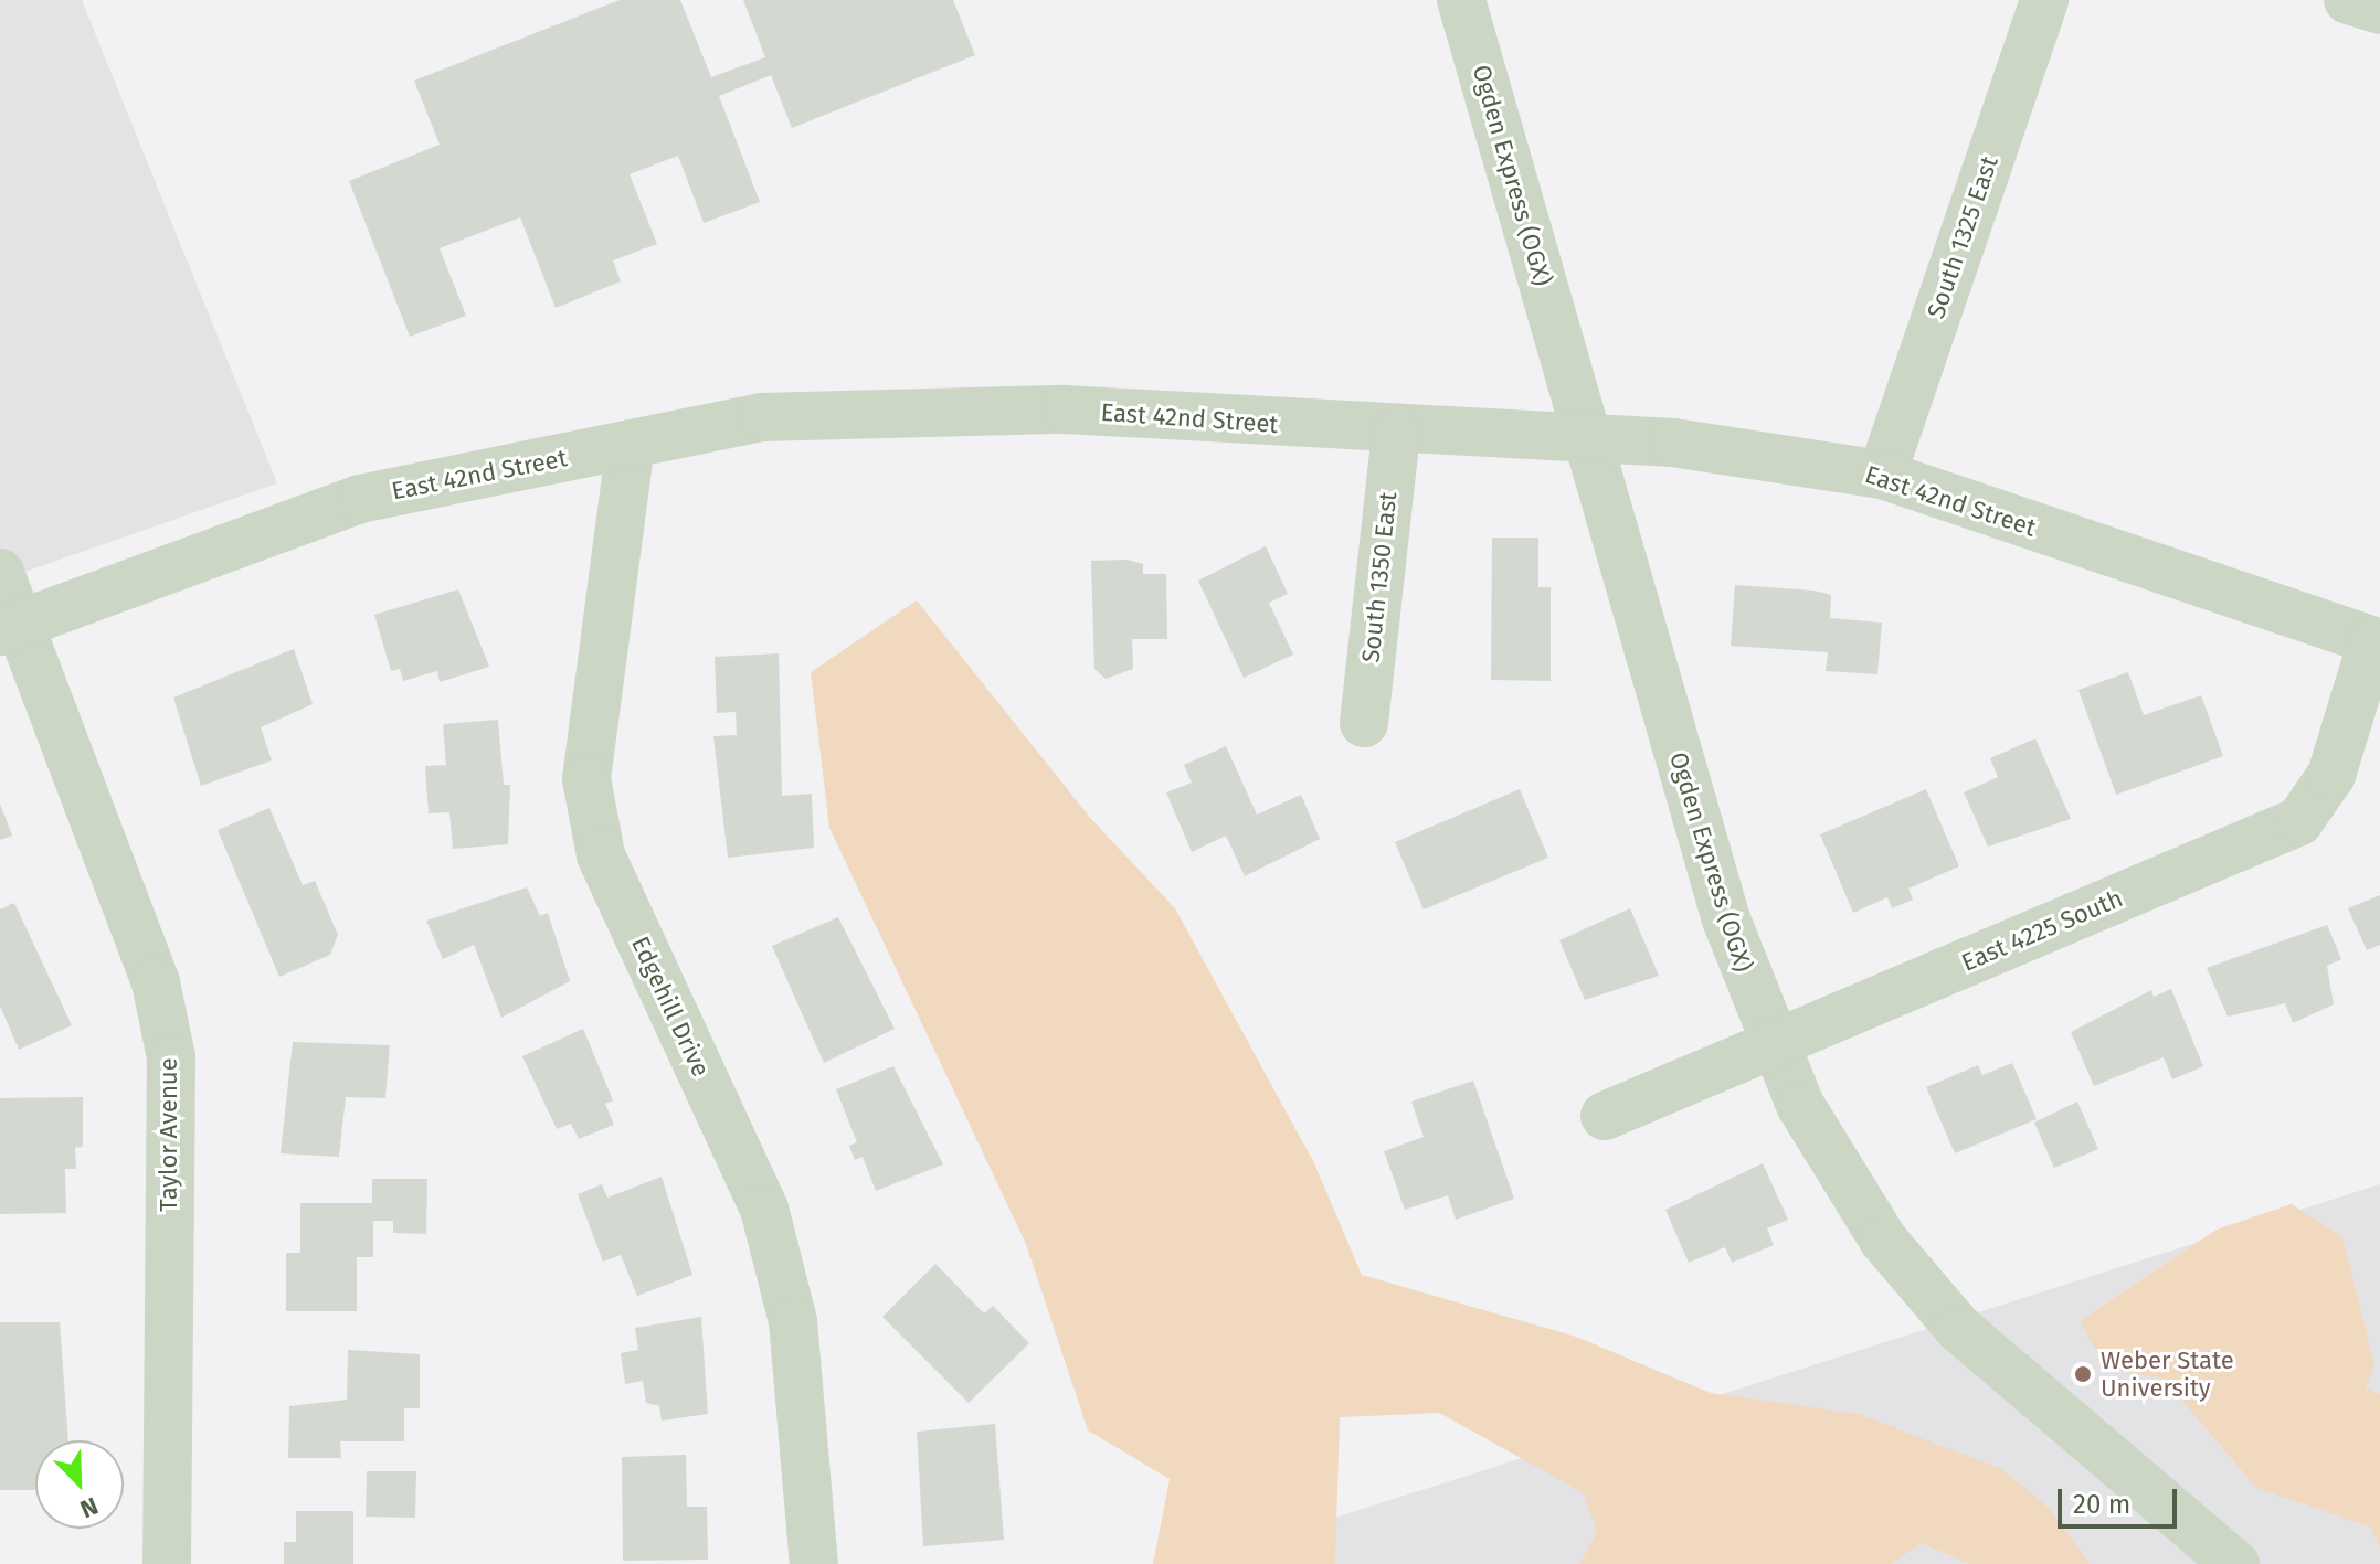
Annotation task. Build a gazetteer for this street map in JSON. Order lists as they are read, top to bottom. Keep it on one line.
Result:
{"streets":{"street":["Ogden Express (OGX)","South 1325 East","East 42nd Street","South 1350 East","East 4225 South","Edgehill Drive","Taylor Avenue"]},"crossings":[["Ogden Express (OGX)","East 42nd Street"],["Ogden Express (OGX)","East 4225 South"],["South 1325 East","East 42nd Street"],["East 42nd Street","South 1350 East"],["East 42nd Street","East 4225 South"],["East 42nd Street","Edgehill Drive"],["East 42nd Street","Taylor Avenue"]],"places":["Weber State University"],"scale_bar":"20 m","north":"bottom right"}
